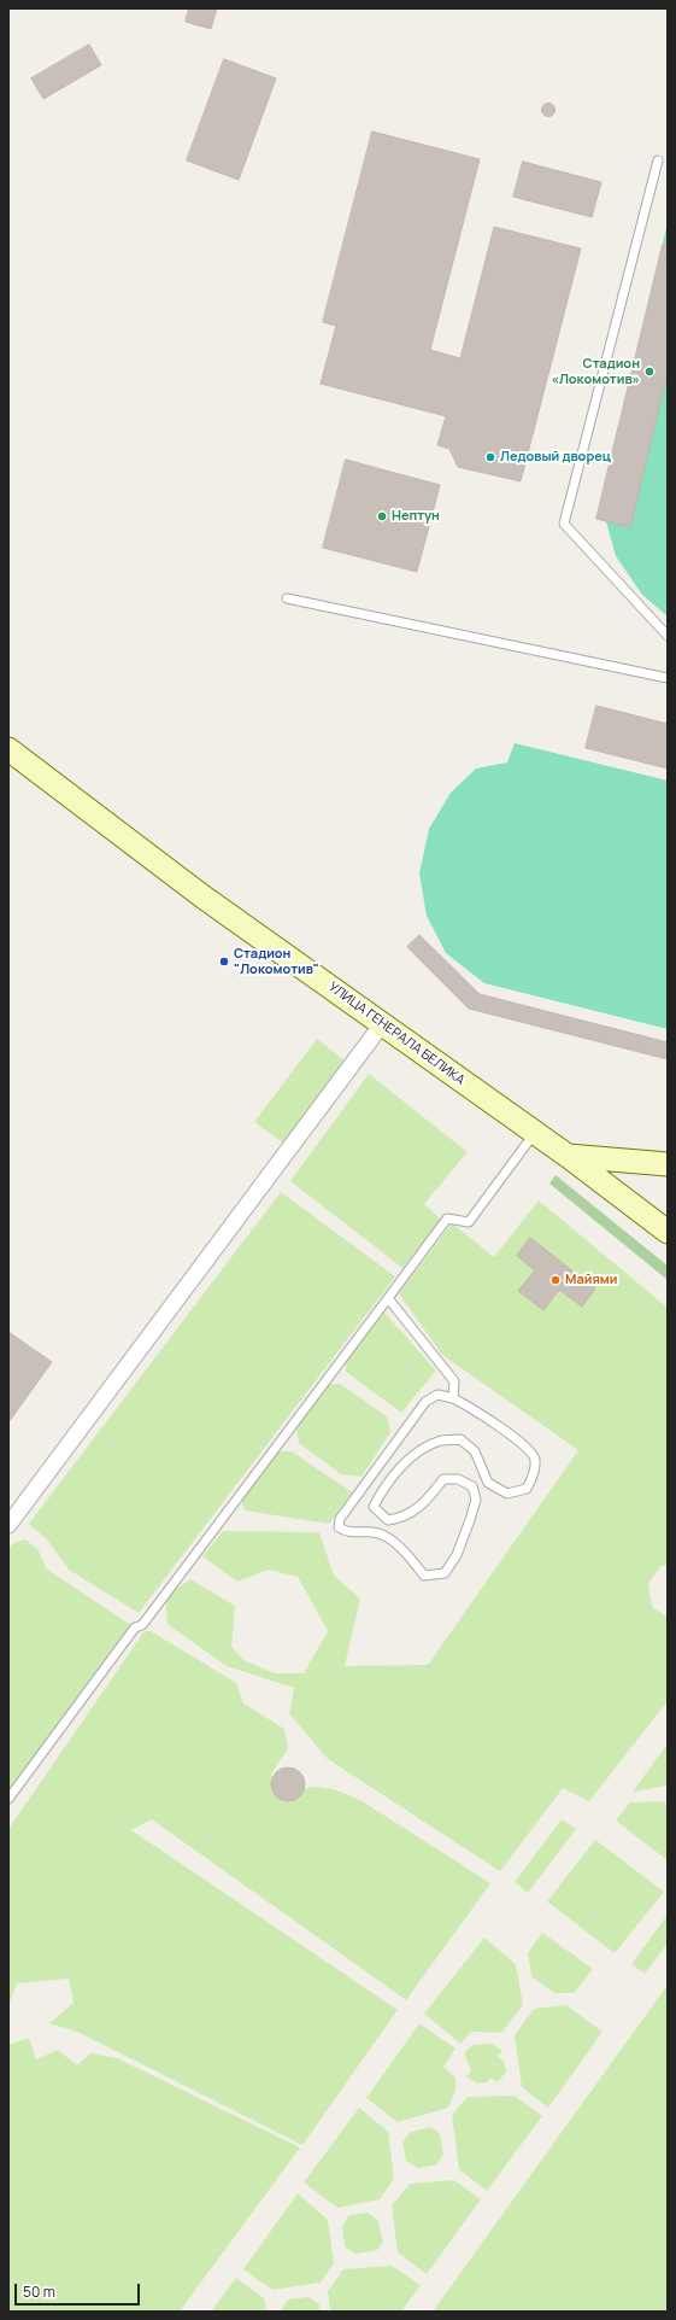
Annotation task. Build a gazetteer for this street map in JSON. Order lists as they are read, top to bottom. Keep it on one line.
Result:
{"streets":{"main road":["УЛИЦА ГЕНЕРАЛА БЕЛИКА"]},"places":["Стадион «Локомотив»","Ледовый дворец","Нептун","Стадион \"Локомотив\"","Майями"],"scale_bar":"50 m"}
